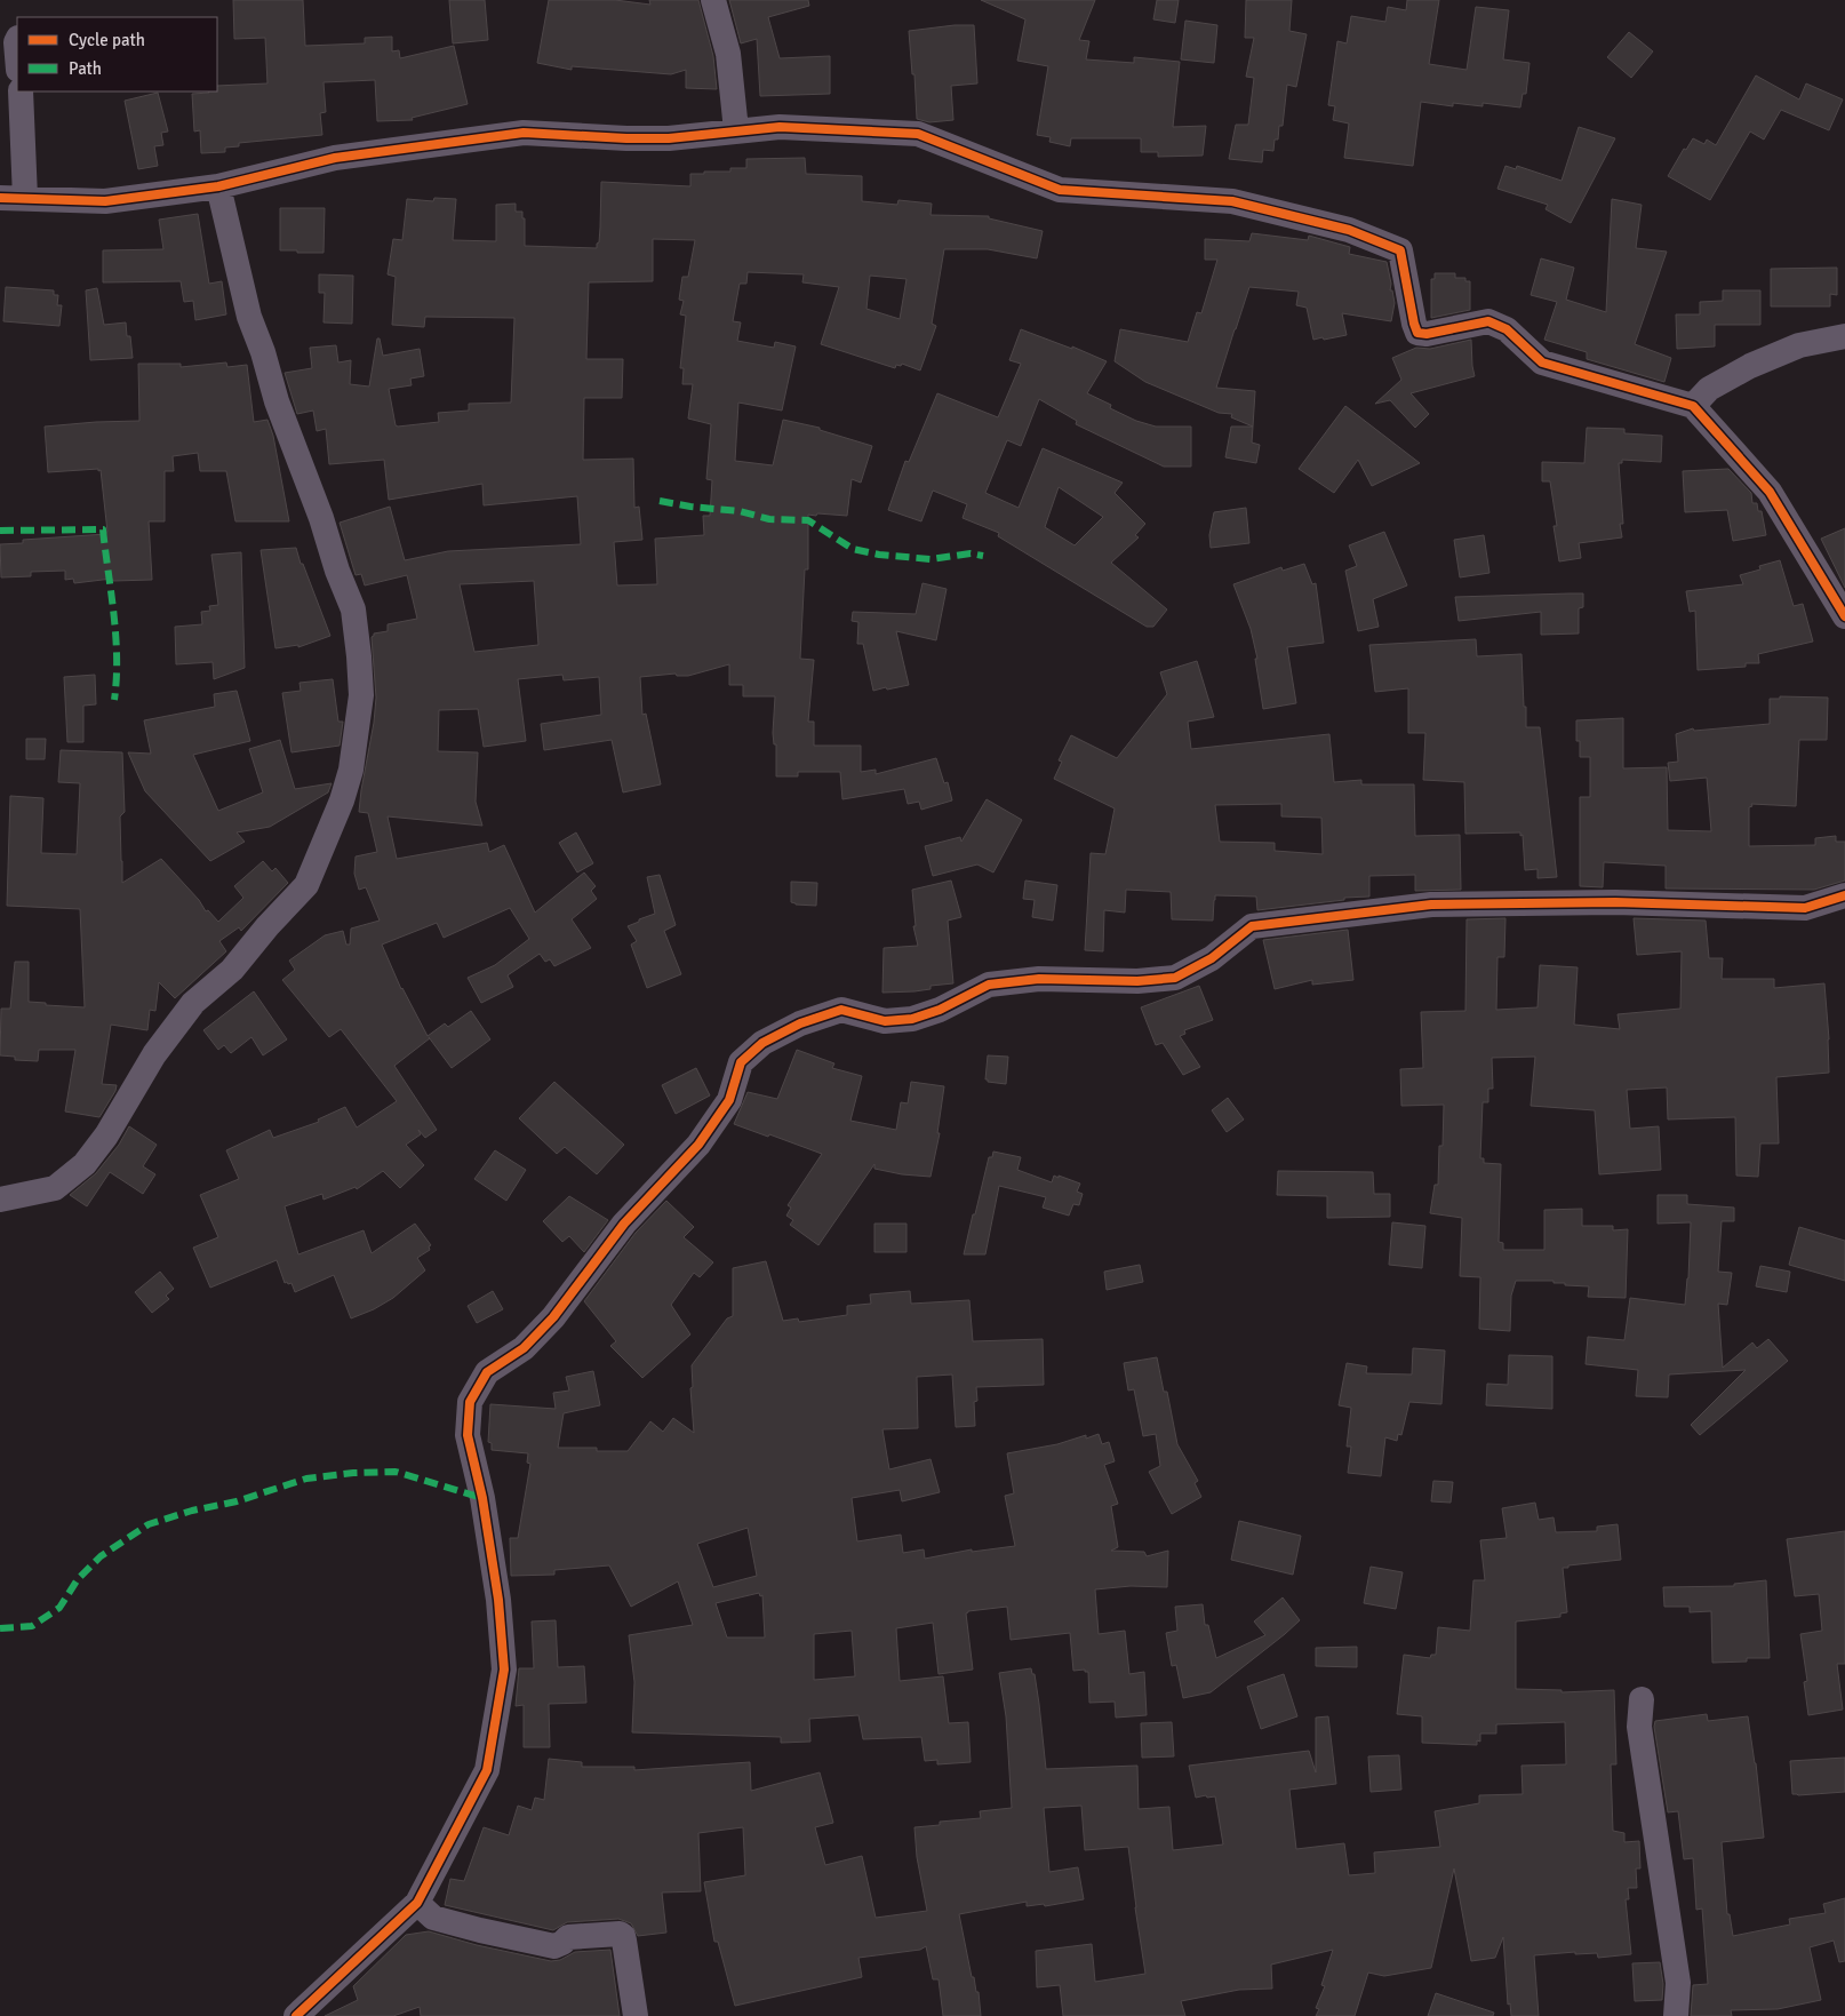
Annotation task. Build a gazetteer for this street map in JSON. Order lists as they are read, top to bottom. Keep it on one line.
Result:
{"legend":["Cycle path","Path"]}
